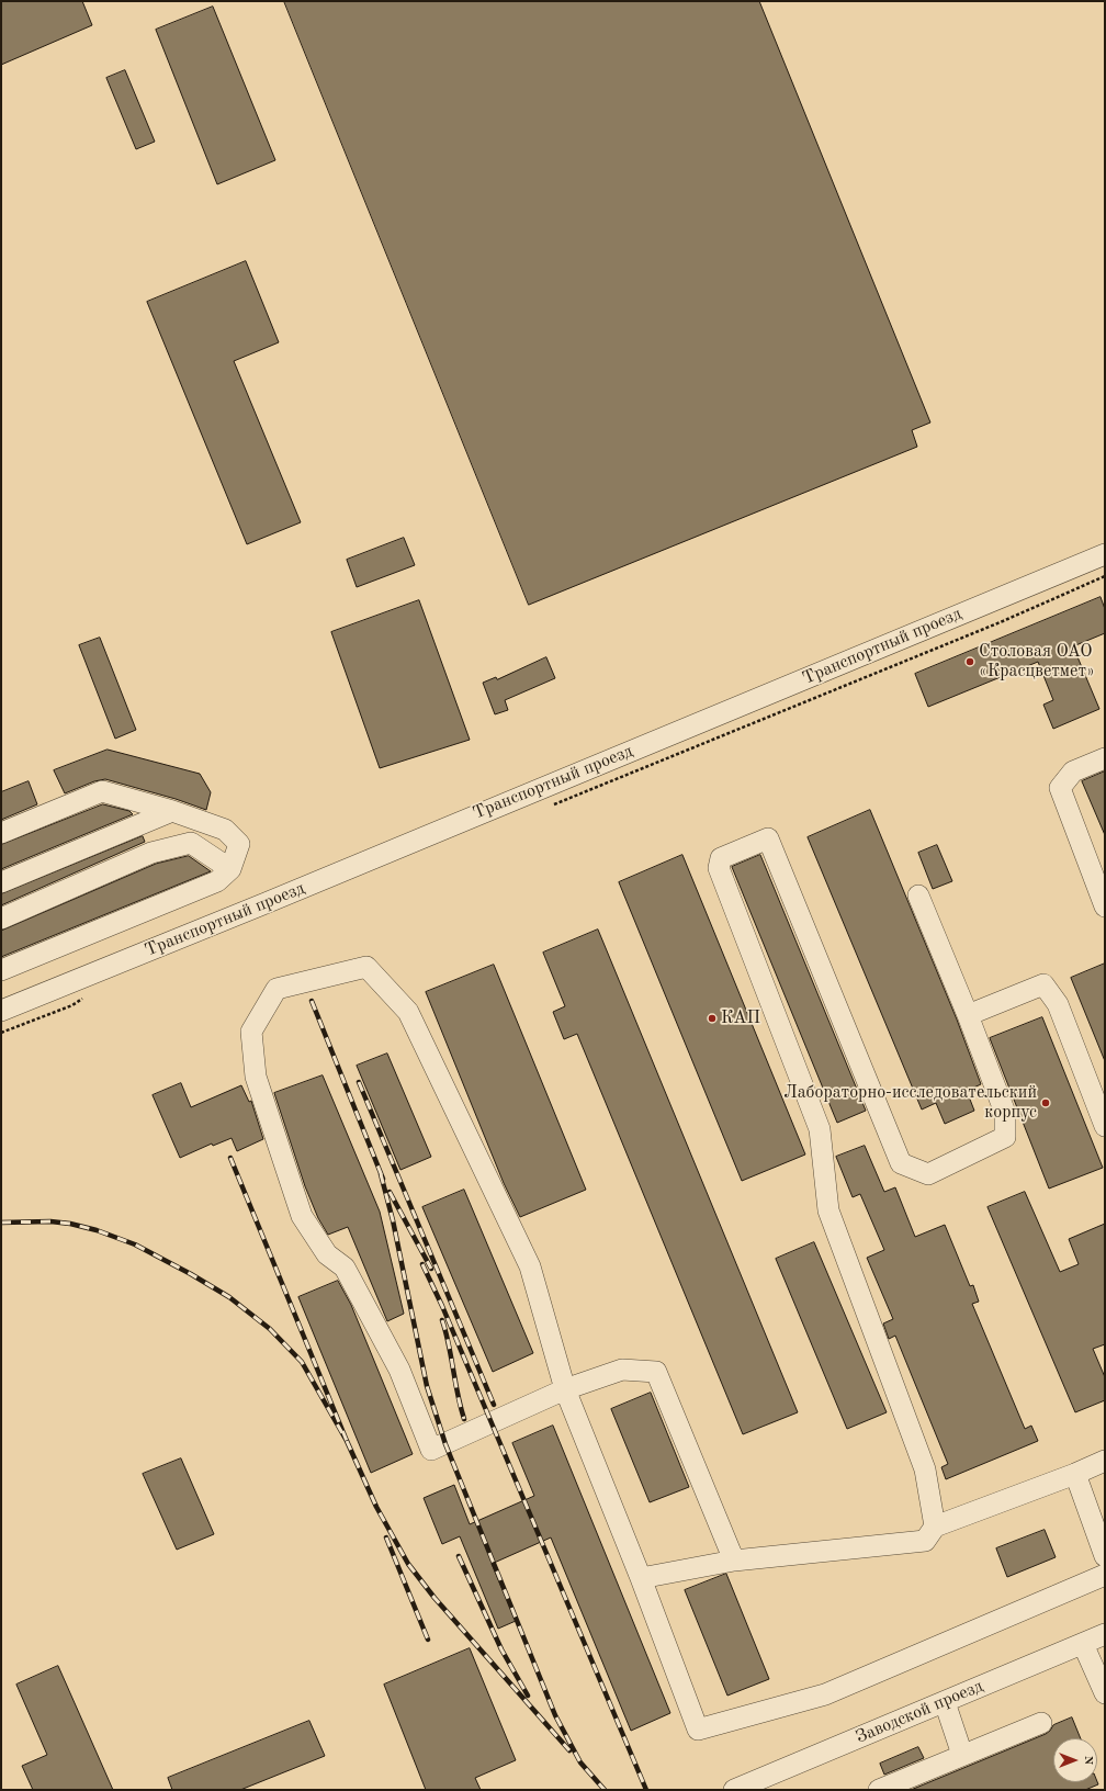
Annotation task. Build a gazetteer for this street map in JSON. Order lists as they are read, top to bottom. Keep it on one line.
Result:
{"streets":{"street":["Транспортный проезд","Заводской проезд"]},"places":["Столовая ОАО «Красцветмет»","КАП","Лабораторно-исследовательский корпус"],"north":"right"}
